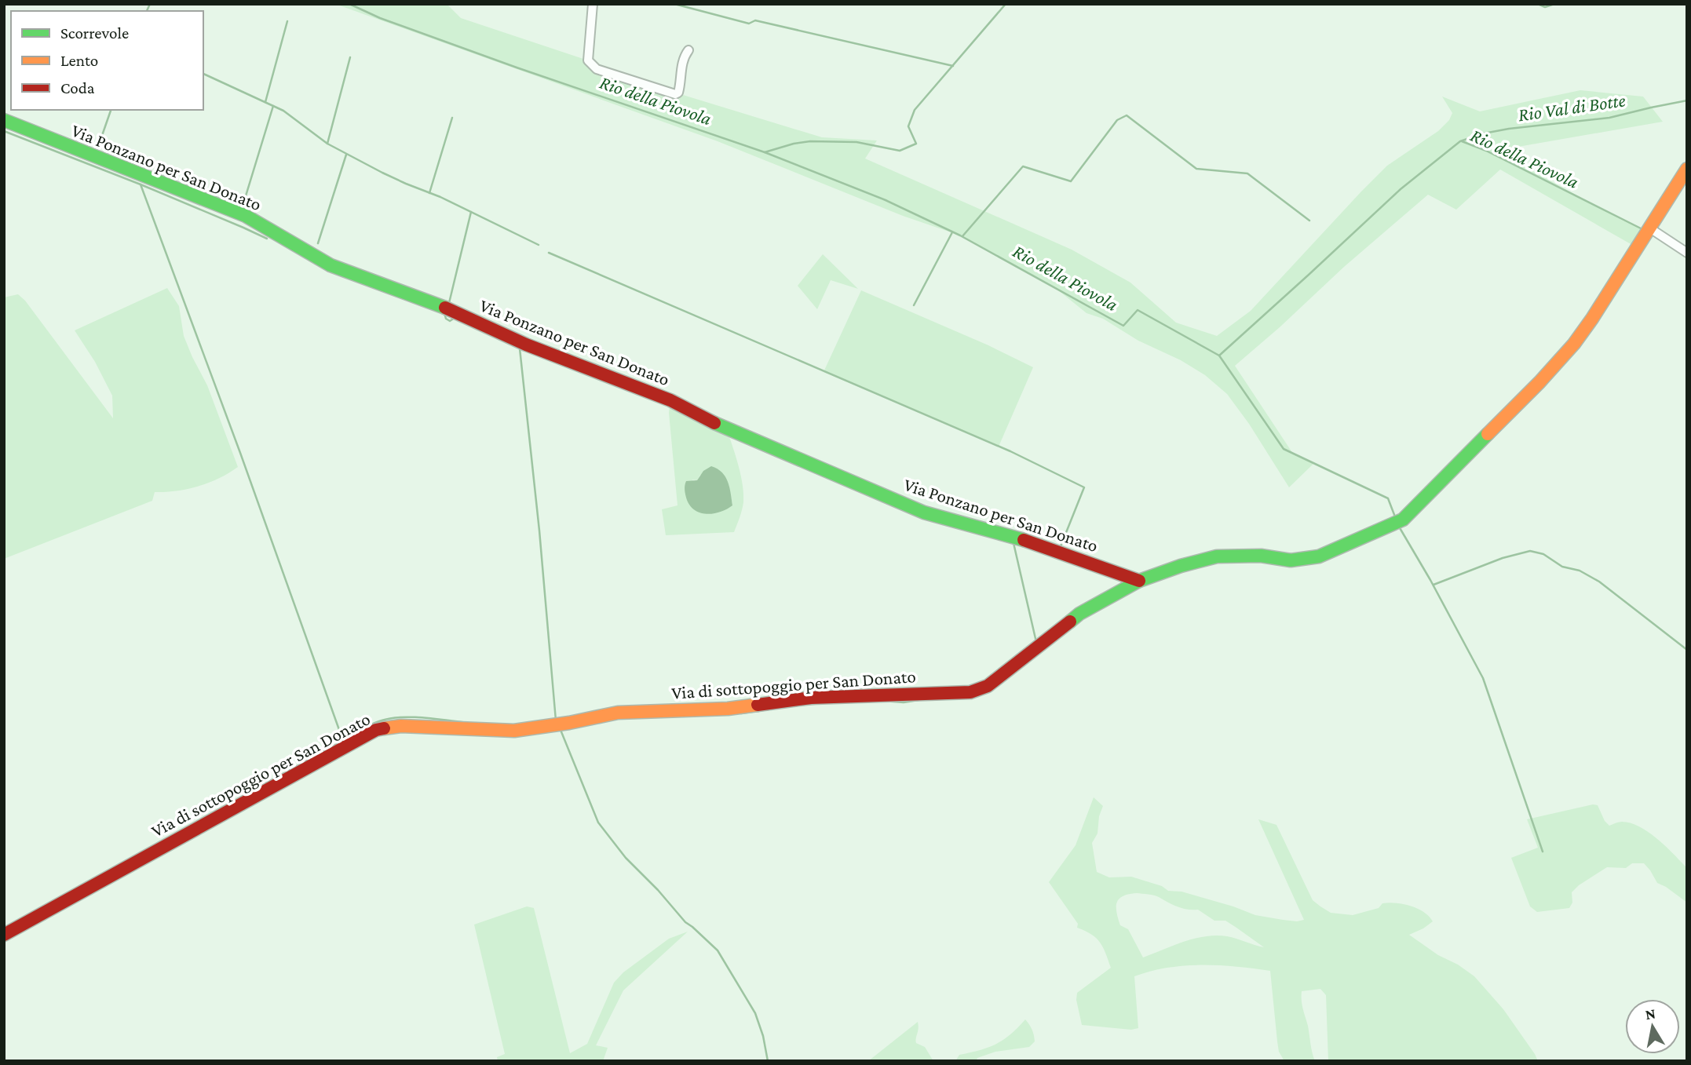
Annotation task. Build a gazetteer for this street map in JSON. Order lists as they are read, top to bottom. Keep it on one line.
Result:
{"streets":{"street":["Via Ponzano per San Donato","Via di sottopoggio per San Donato"]},"crossings":[["Via Ponzano per San Donato","Via di sottopoggio per San Donato"]],"water":["Rio della Piovola","Rio Val di Botte"],"legend":["Scorrevole","Lento","Coda"],"north":"top"}
